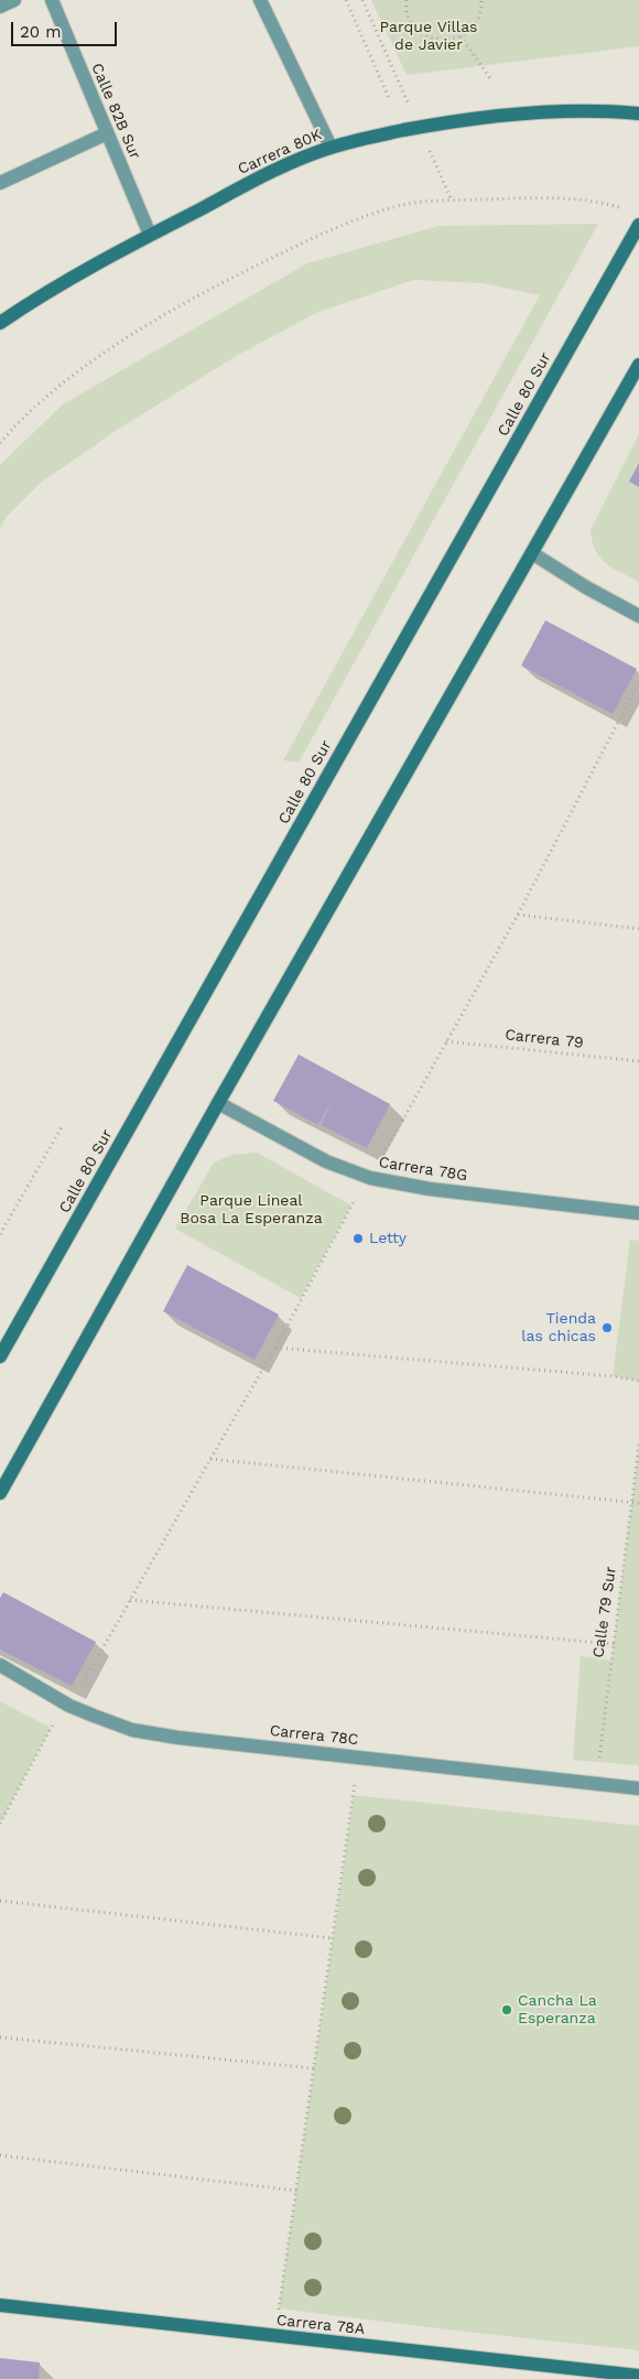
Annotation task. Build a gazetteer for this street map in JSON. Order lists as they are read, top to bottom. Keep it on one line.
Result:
{"streets":{"street":["Calle 82B Sur","Carrera 80K","Calle 80 Sur","Carrera 78G","Carrera 78C","Carrera 78A"],"path":["Carrera 79","Calle 79 Sur"]},"crossings":[["Calle 82B Sur","Carrera 80K"],["Calle 79 Sur","Carrera 78C"]],"parks":["Parque Villas de Javier","Parque Lineal Bosa La Esperanza"],"places":["Letty","Tienda las chicas","Cancha La Esperanza"],"scale_bar":"20 m"}
